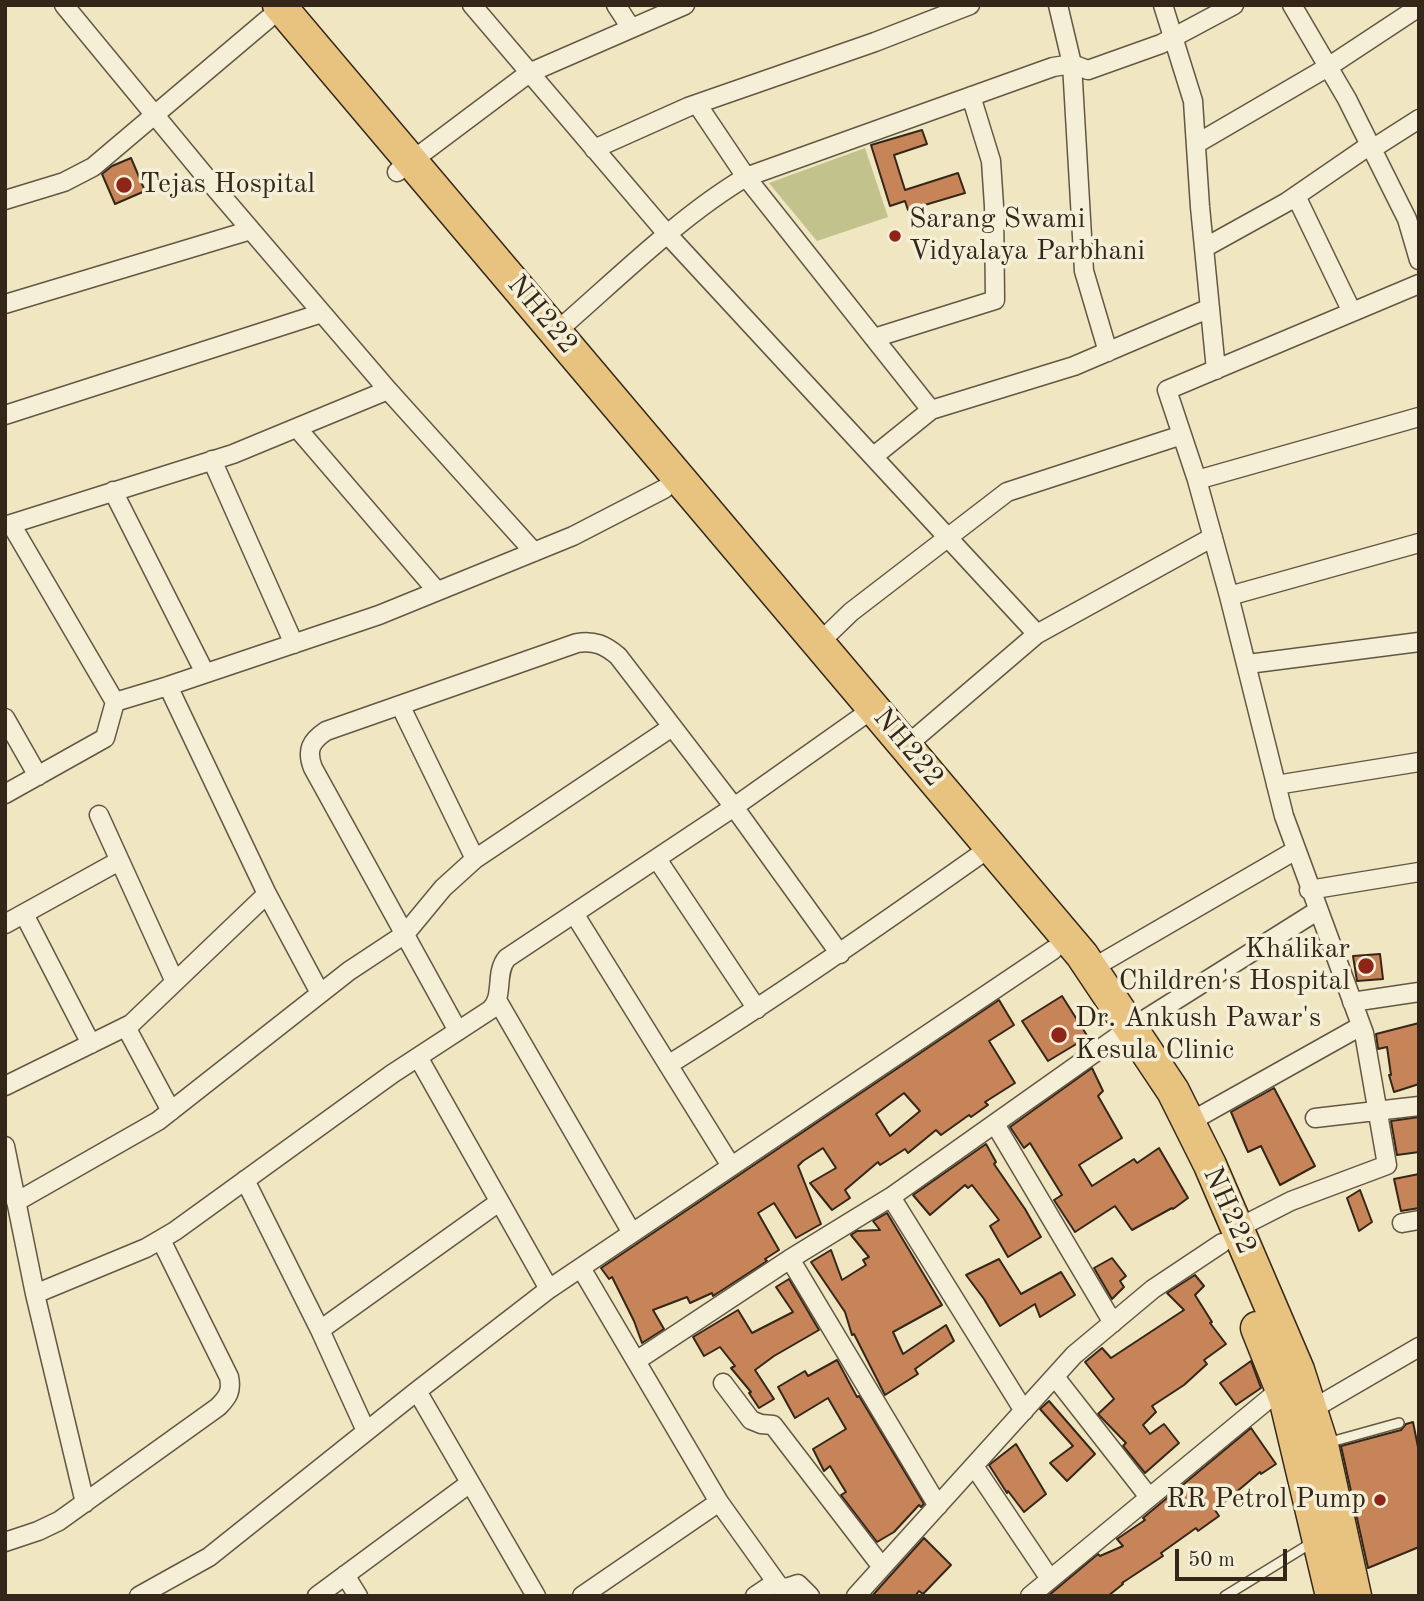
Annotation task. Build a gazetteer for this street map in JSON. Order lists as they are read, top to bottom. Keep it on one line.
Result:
{"streets":{"highway":["NH222"]},"places":["Tejas Hospital","Sarang Swami Vidyalaya Parbhani","Khalikar Children's Hospital","Dr. Ankush Pawar's Kesula Clinic","RR Petrol Pump"],"scale_bar":"50 m"}
